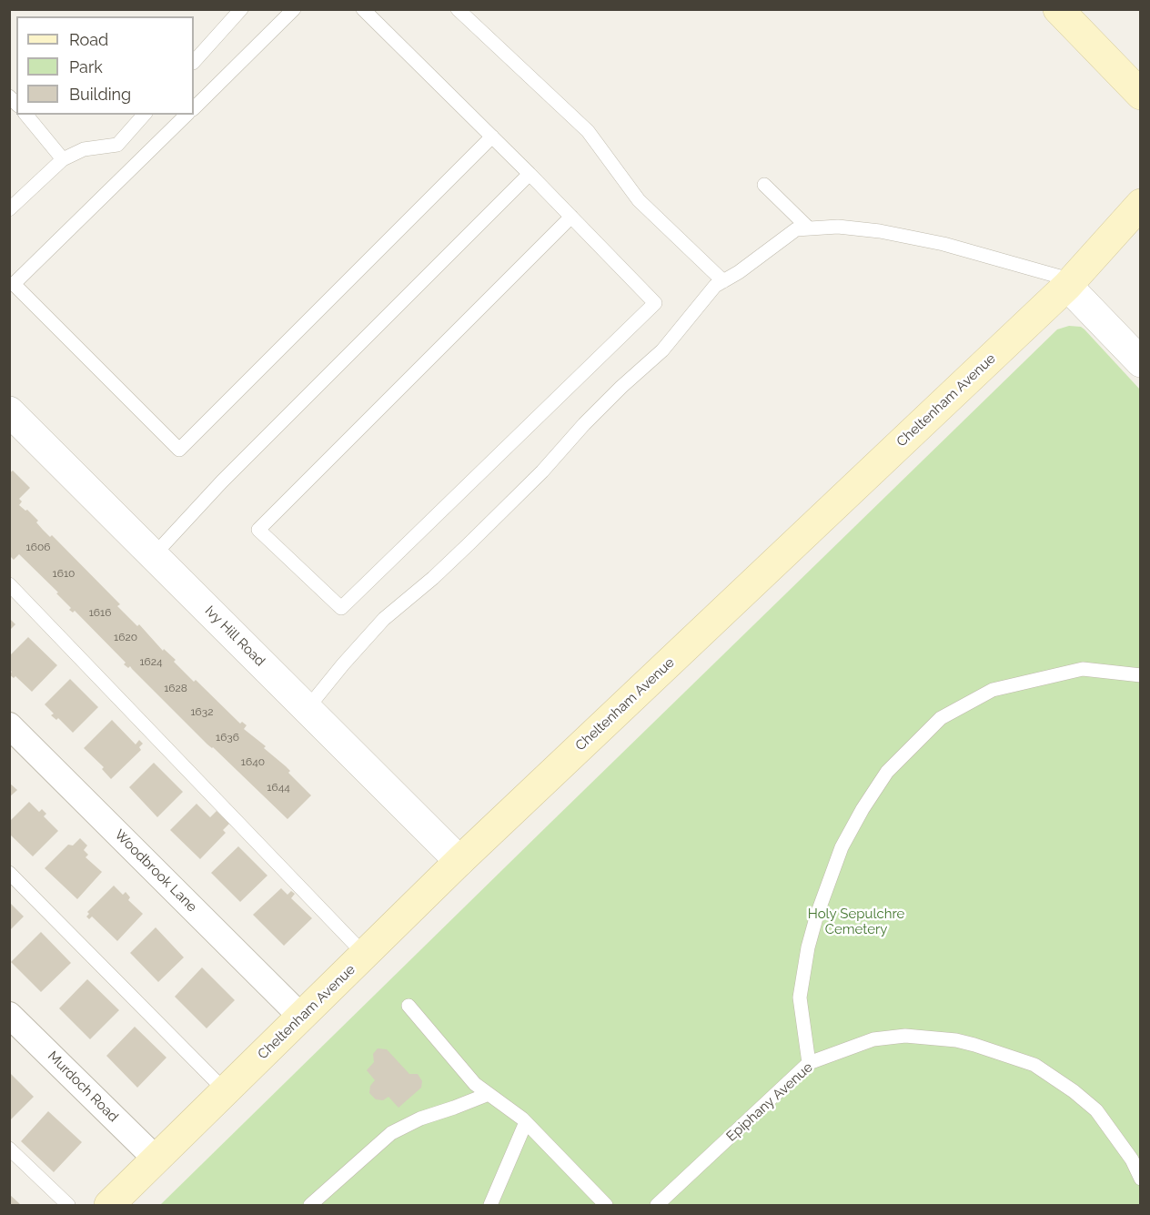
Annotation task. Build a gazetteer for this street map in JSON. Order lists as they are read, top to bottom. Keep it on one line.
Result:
{"streets":{"main road":["Cheltenham Avenue"],"street":["Ivy Hill Road","Woodbrook Lane","Murdoch Road"],"lane":["Epiphany Avenue"]},"crossings":[["Cheltenham Avenue","Ivy Hill Road"],["Cheltenham Avenue","Woodbrook Lane"],["Cheltenham Avenue","Murdoch Road"]],"parks":["Holy Sepulchre Cemetery"],"house_numbers":["1606","1610","1616","1620","1624","1628","1632","1636","1640","1644"],"legend":["Road","Park","Building"]}
